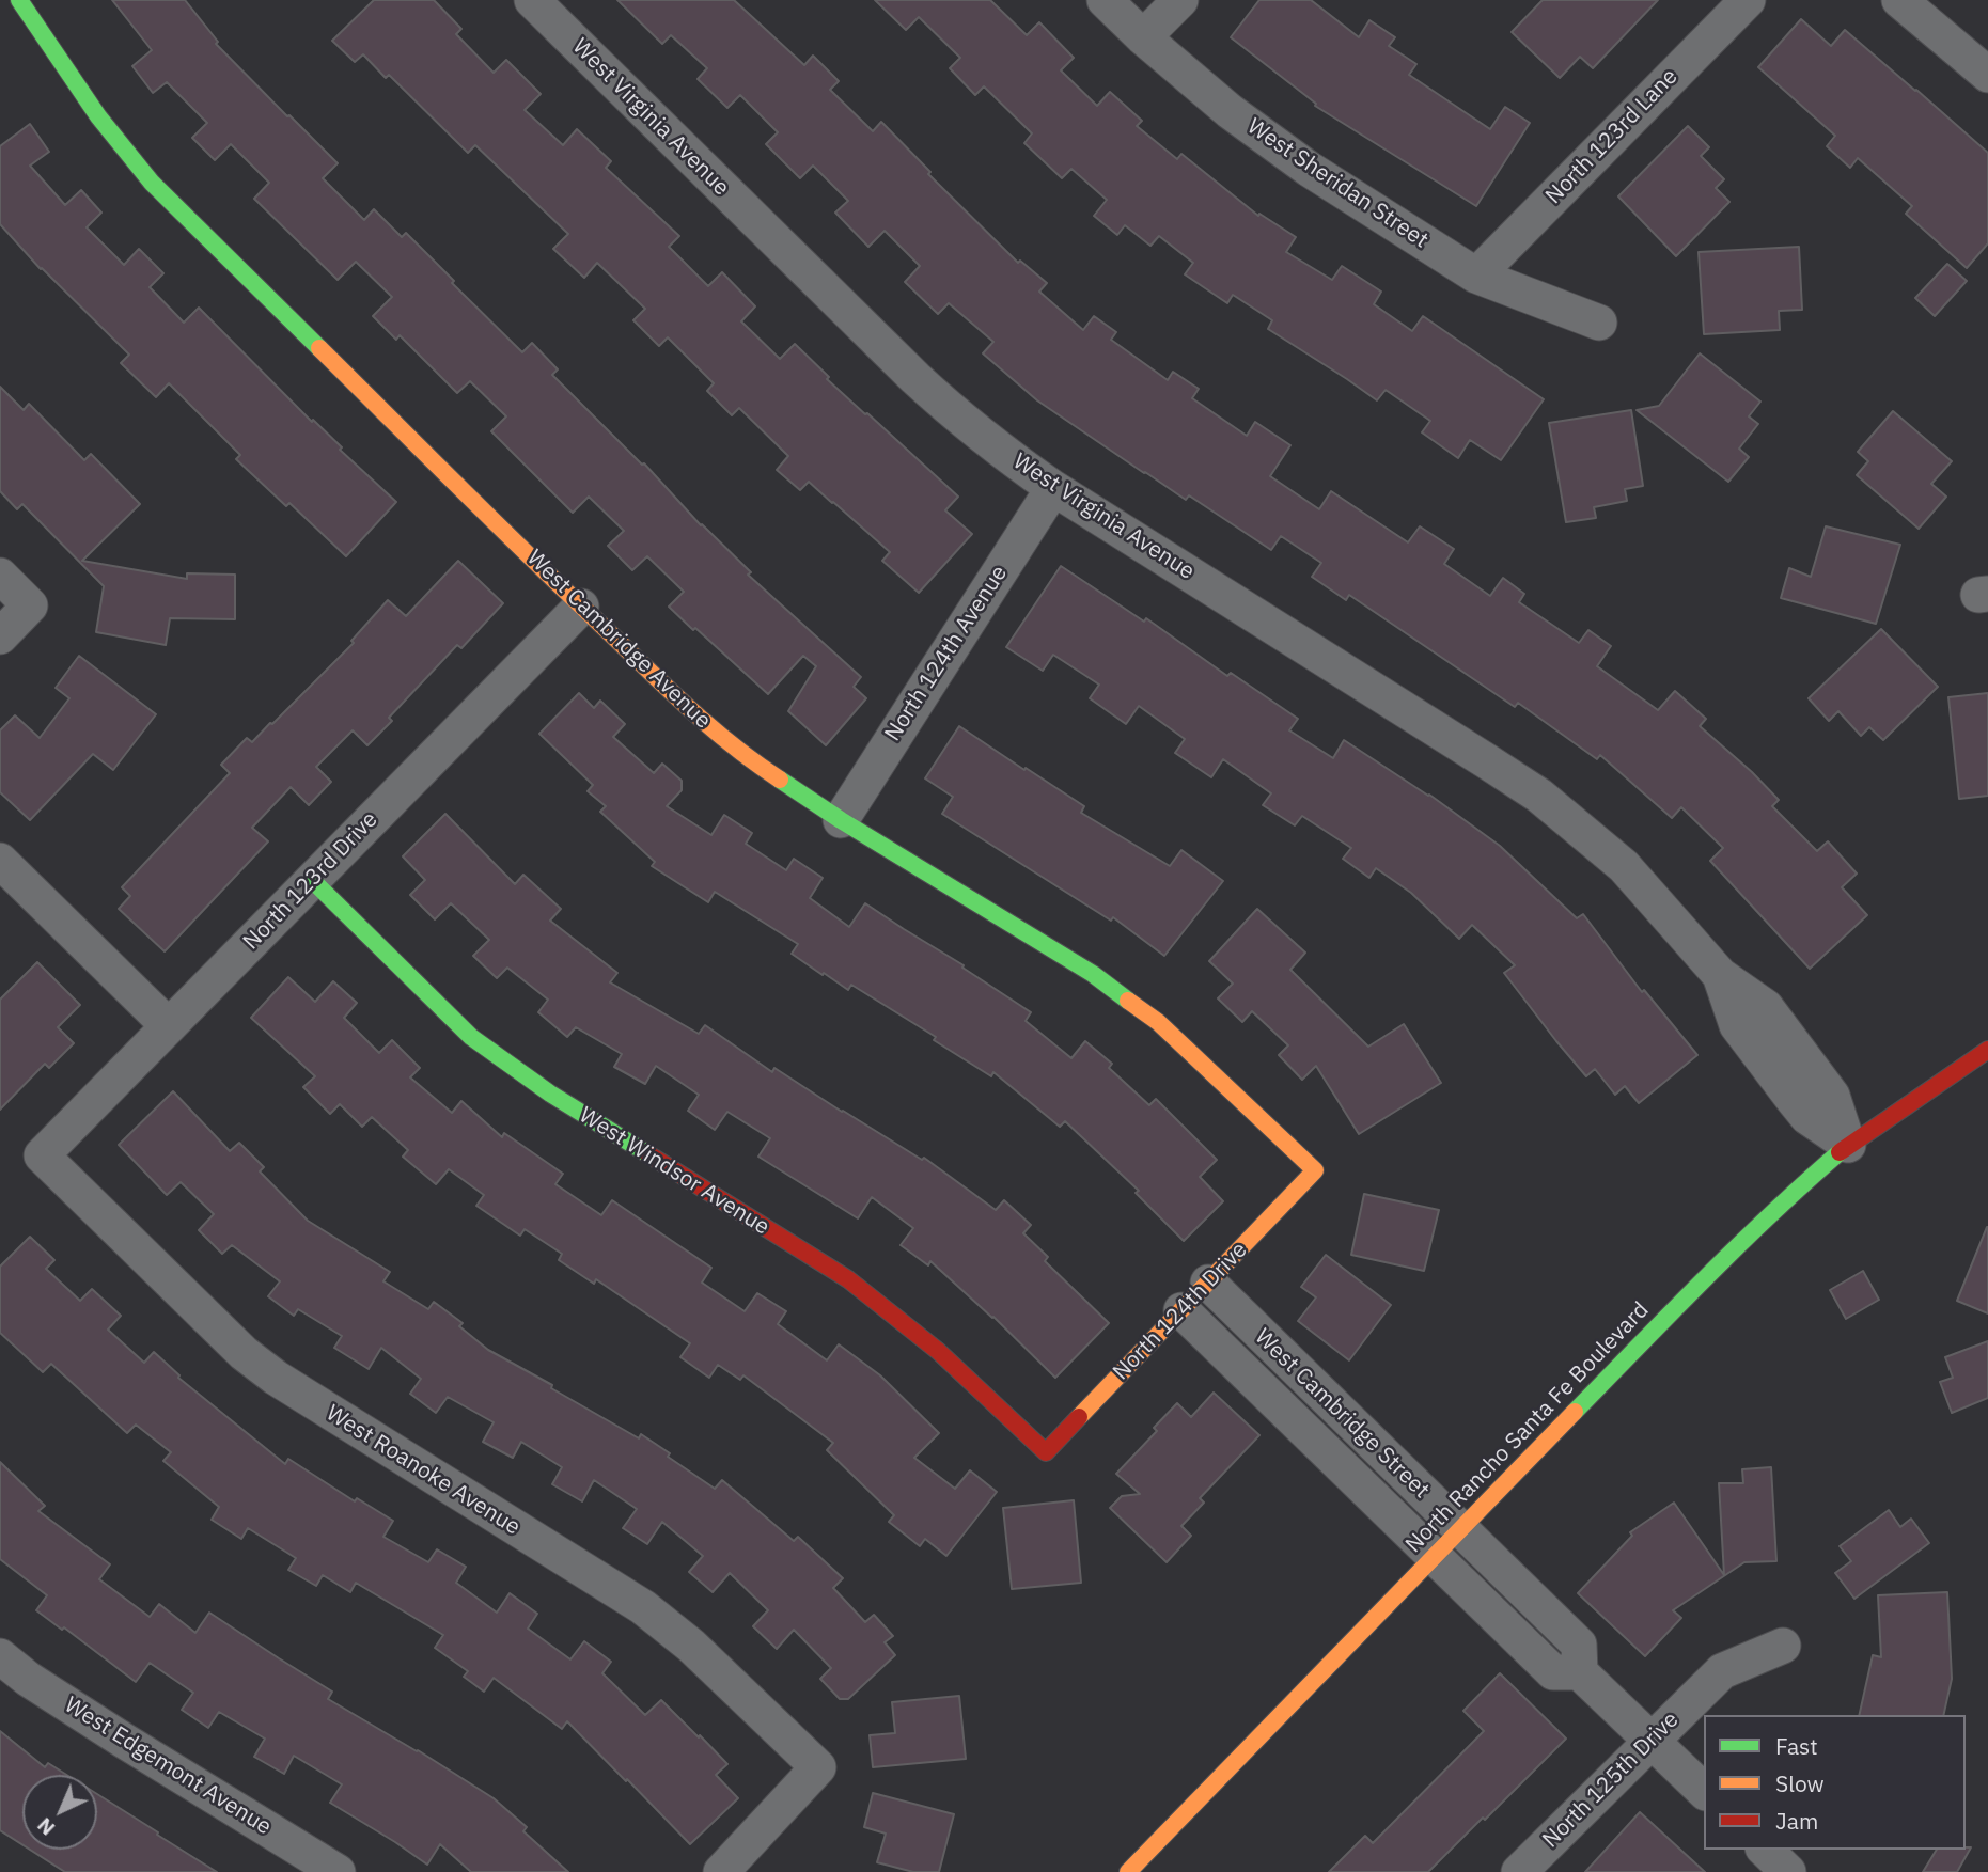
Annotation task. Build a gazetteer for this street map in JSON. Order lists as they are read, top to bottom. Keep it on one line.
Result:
{"streets":{"street":["West Virginia Avenue","North 123rd Lane","West Sheridan Street","West Cambridge Avenue","North 124th Avenue","North 123rd Drive","West Windsor Avenue","North 124th Drive","West Cambridge Street","North Rancho Santa Fe Boulevard","West Roanoke Avenue","West Edgemont Avenue","North 125th Drive"]},"crossings":[["West Virginia Avenue","North 124th Avenue"],["West Virginia Avenue","North Rancho Santa Fe Boulevard"],["North 123rd Lane","West Sheridan Street"],["West Cambridge Avenue","North 124th Avenue"],["West Cambridge Avenue","North 123rd Drive"],["West Cambridge Avenue","North 124th Drive"],["North 123rd Drive","West Windsor Avenue"],["North 123rd Drive","West Roanoke Avenue"],["West Windsor Avenue","North 124th Drive"],["North 124th Drive","West Cambridge Street"],["West Cambridge Street","North Rancho Santa Fe Boulevard"]],"legend":["Fast","Slow","Jam"],"north":"bottom left"}
